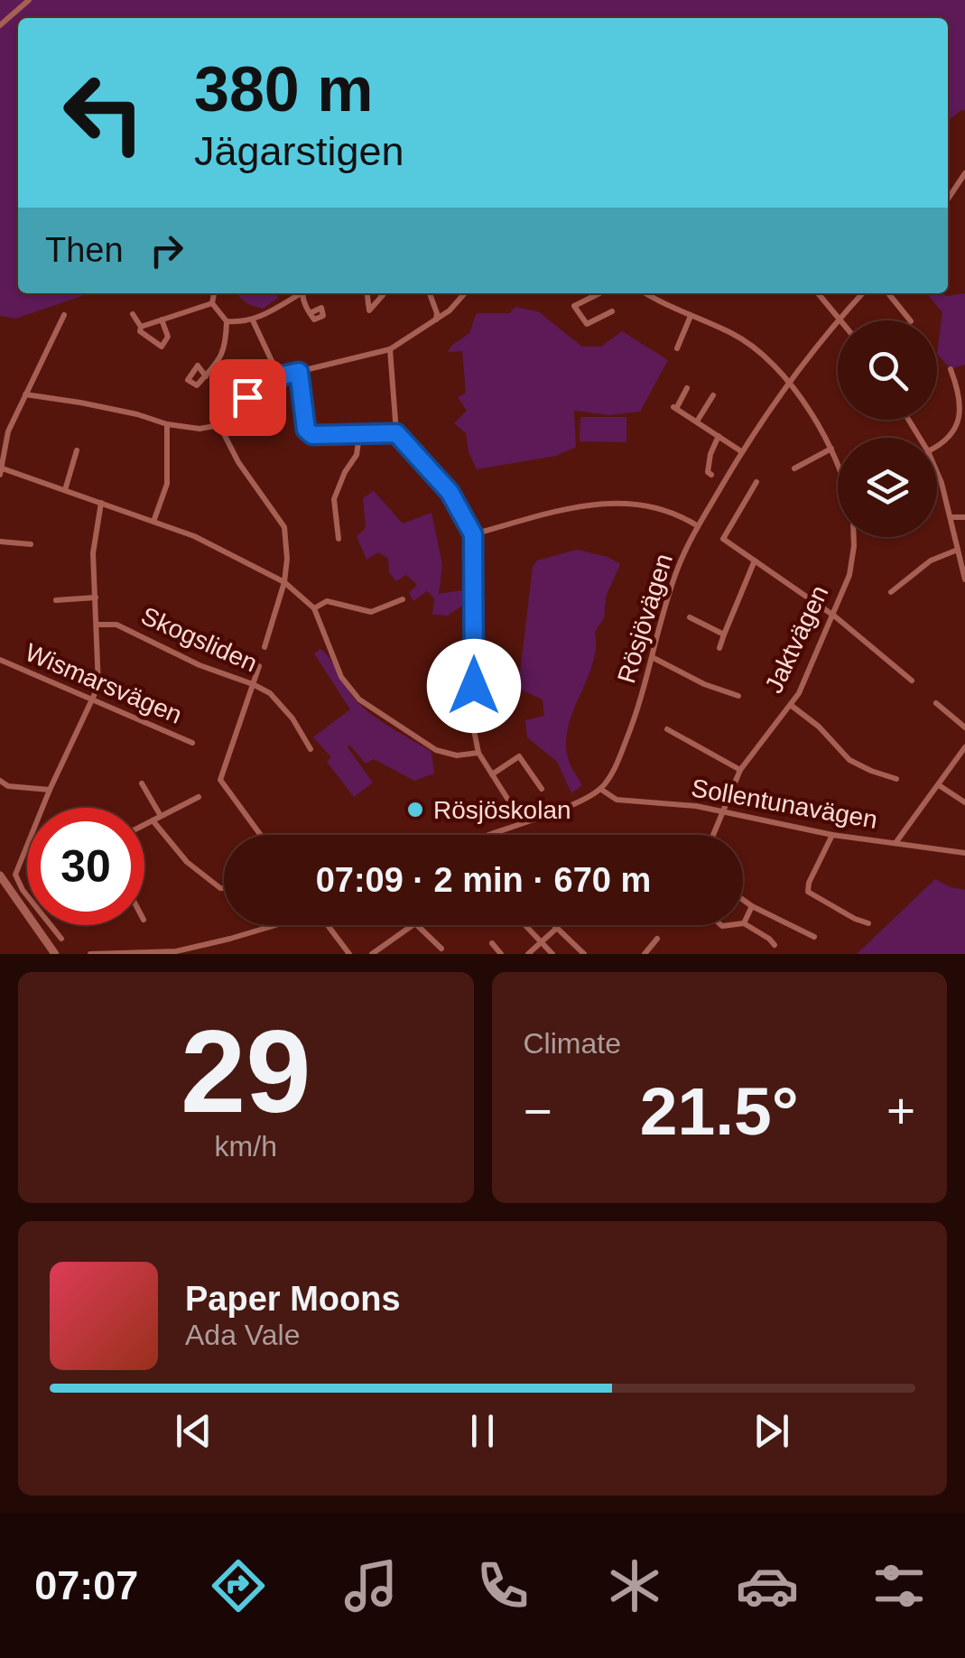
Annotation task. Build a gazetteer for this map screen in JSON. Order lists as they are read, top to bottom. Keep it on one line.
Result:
{"streets":{"street":["Rösjövägen","Skogsliden","Jaktvägen","Wismarsvägen","Sollentunavägen"]},"crossings":[["Rösjövägen","Jaktvägen"],["Rösjövägen","Sollentunavägen"],["Jaktvägen","Sollentunavägen"]],"places":["Rösjöskolan"],"page":{"turn":["380 m","Jägarstigen"],"then":"Then","limit":"30","trip":"07:09 · 2 min · 670 m","tile":[["29","km/h"],"Climate"],"heat":["−","21.5°","+"],"song":["Paper Moons","Ada Vale"],"tabs":"07:07"}}
